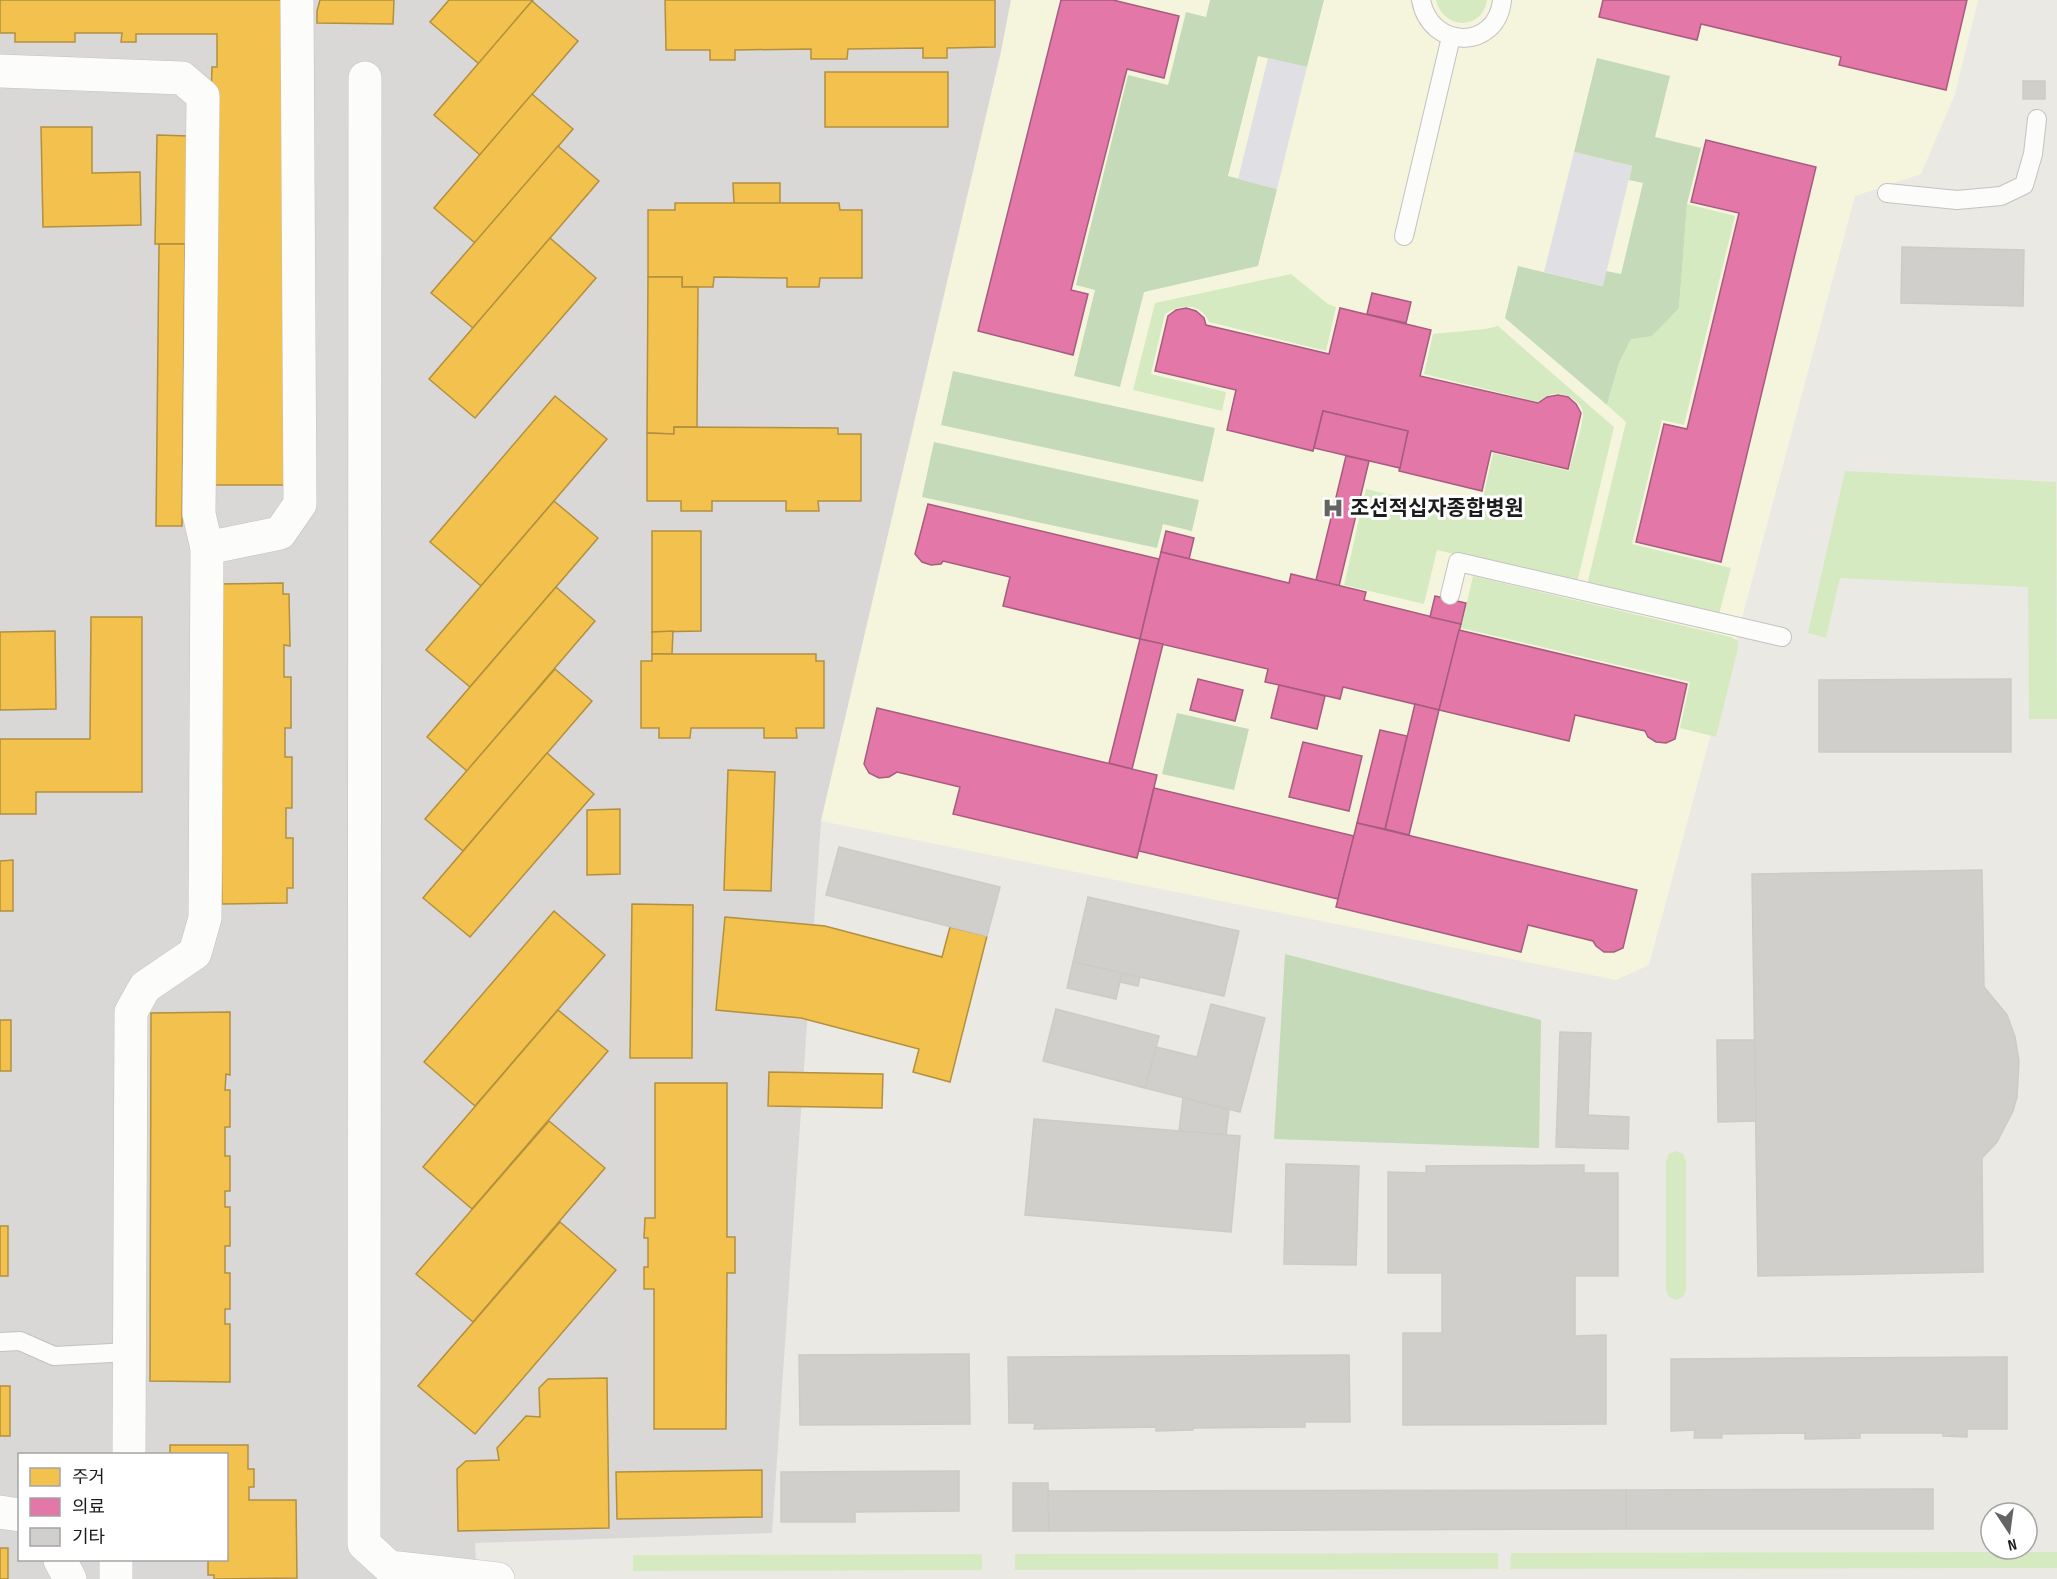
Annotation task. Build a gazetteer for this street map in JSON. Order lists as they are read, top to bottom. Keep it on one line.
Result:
{"places":{"hospital":["조선적십자종합병원"]},"legend":["주거","의료","기타"],"north":"bottom"}
